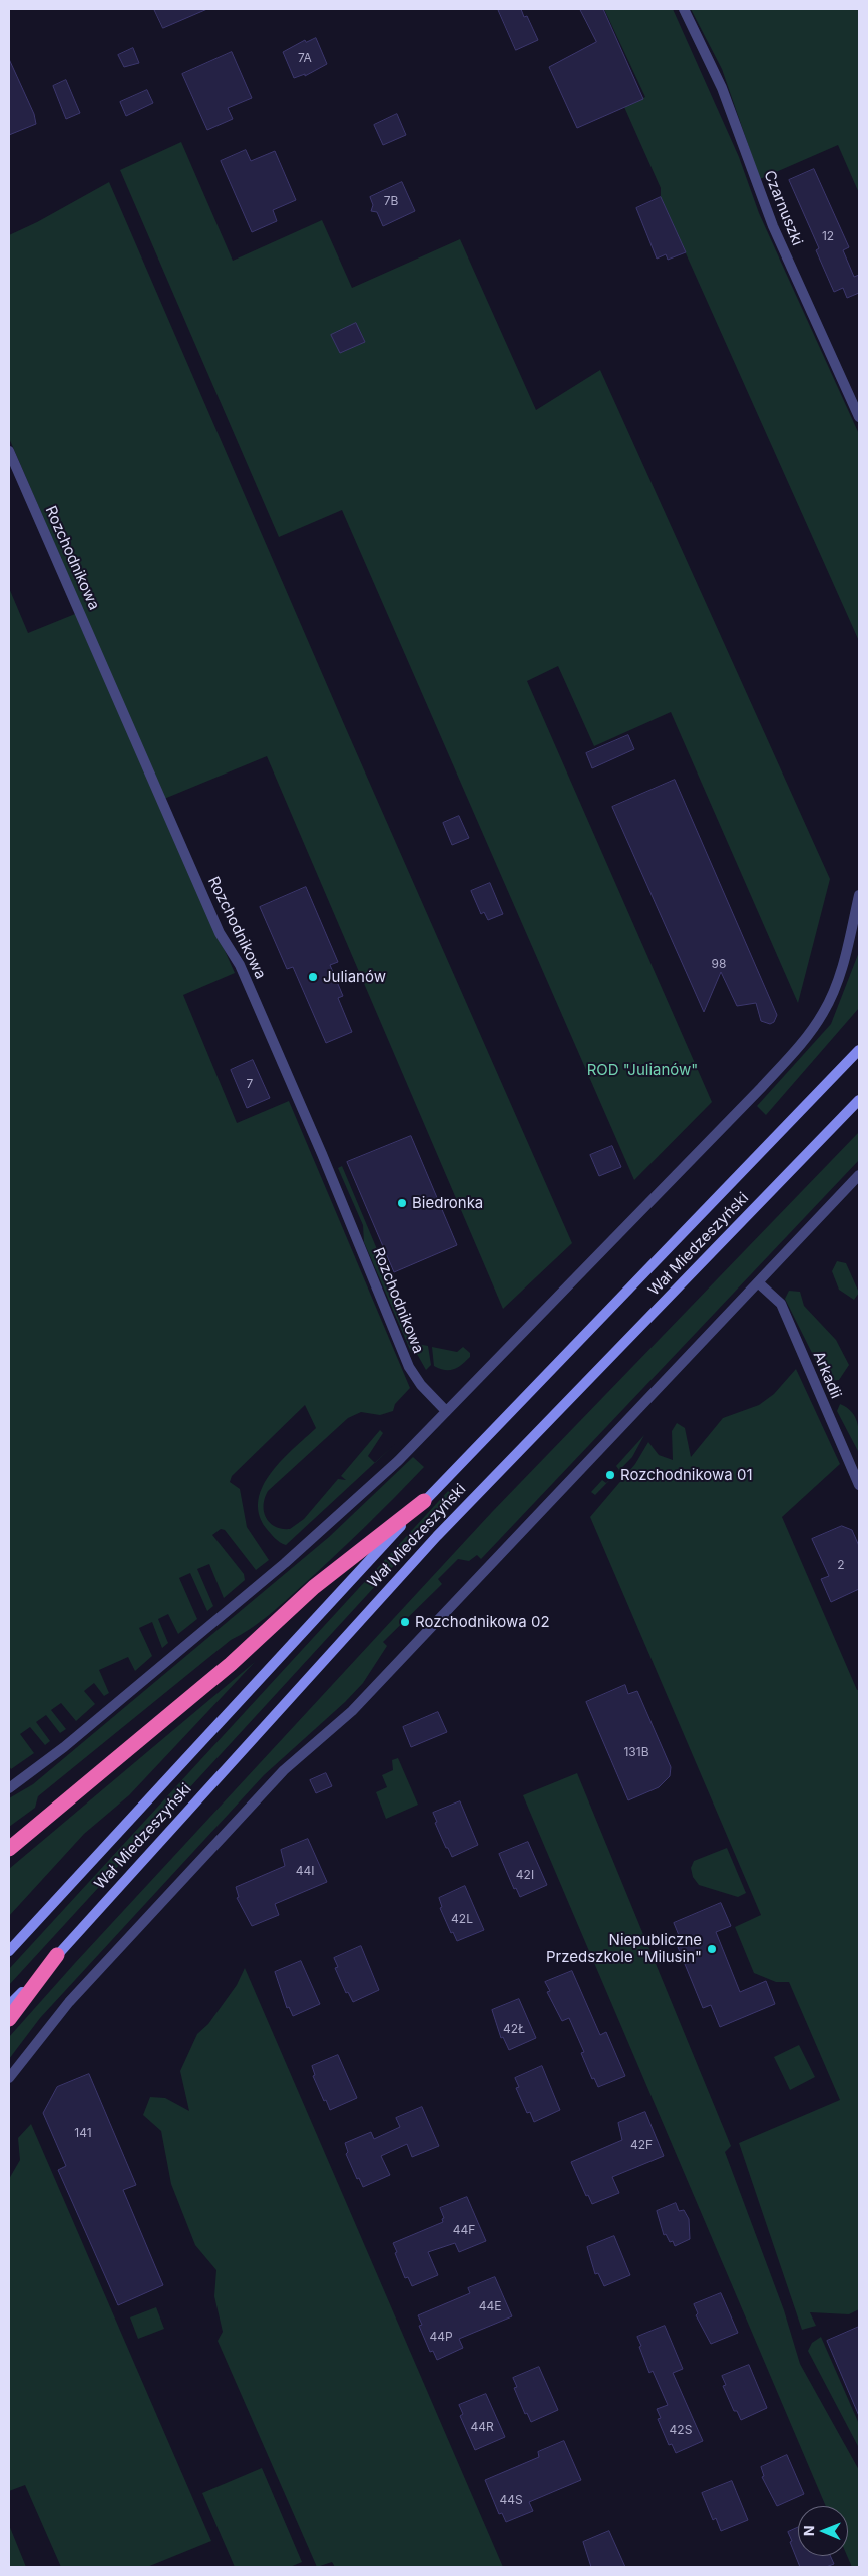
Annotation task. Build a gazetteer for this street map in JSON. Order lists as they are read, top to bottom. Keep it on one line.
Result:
{"streets":{"main road":["Wał Miedzeszyński"],"street":["Czarnuszki","Rozchodnikowa","Arkadii"]},"parks":["ROD \"Julianów\""],"places":["Julianów","Biedronka","Rozchodnikowa 01","Rozchodnikowa 02","Niepubliczne Przedszkole \"Milusin\""],"house_numbers":["7A","7B","12","98","7","2","131B","44I","42I","42L","42Ł","141","42F","44F","44E","44P","44R","42S","44S"],"north":"left"}
